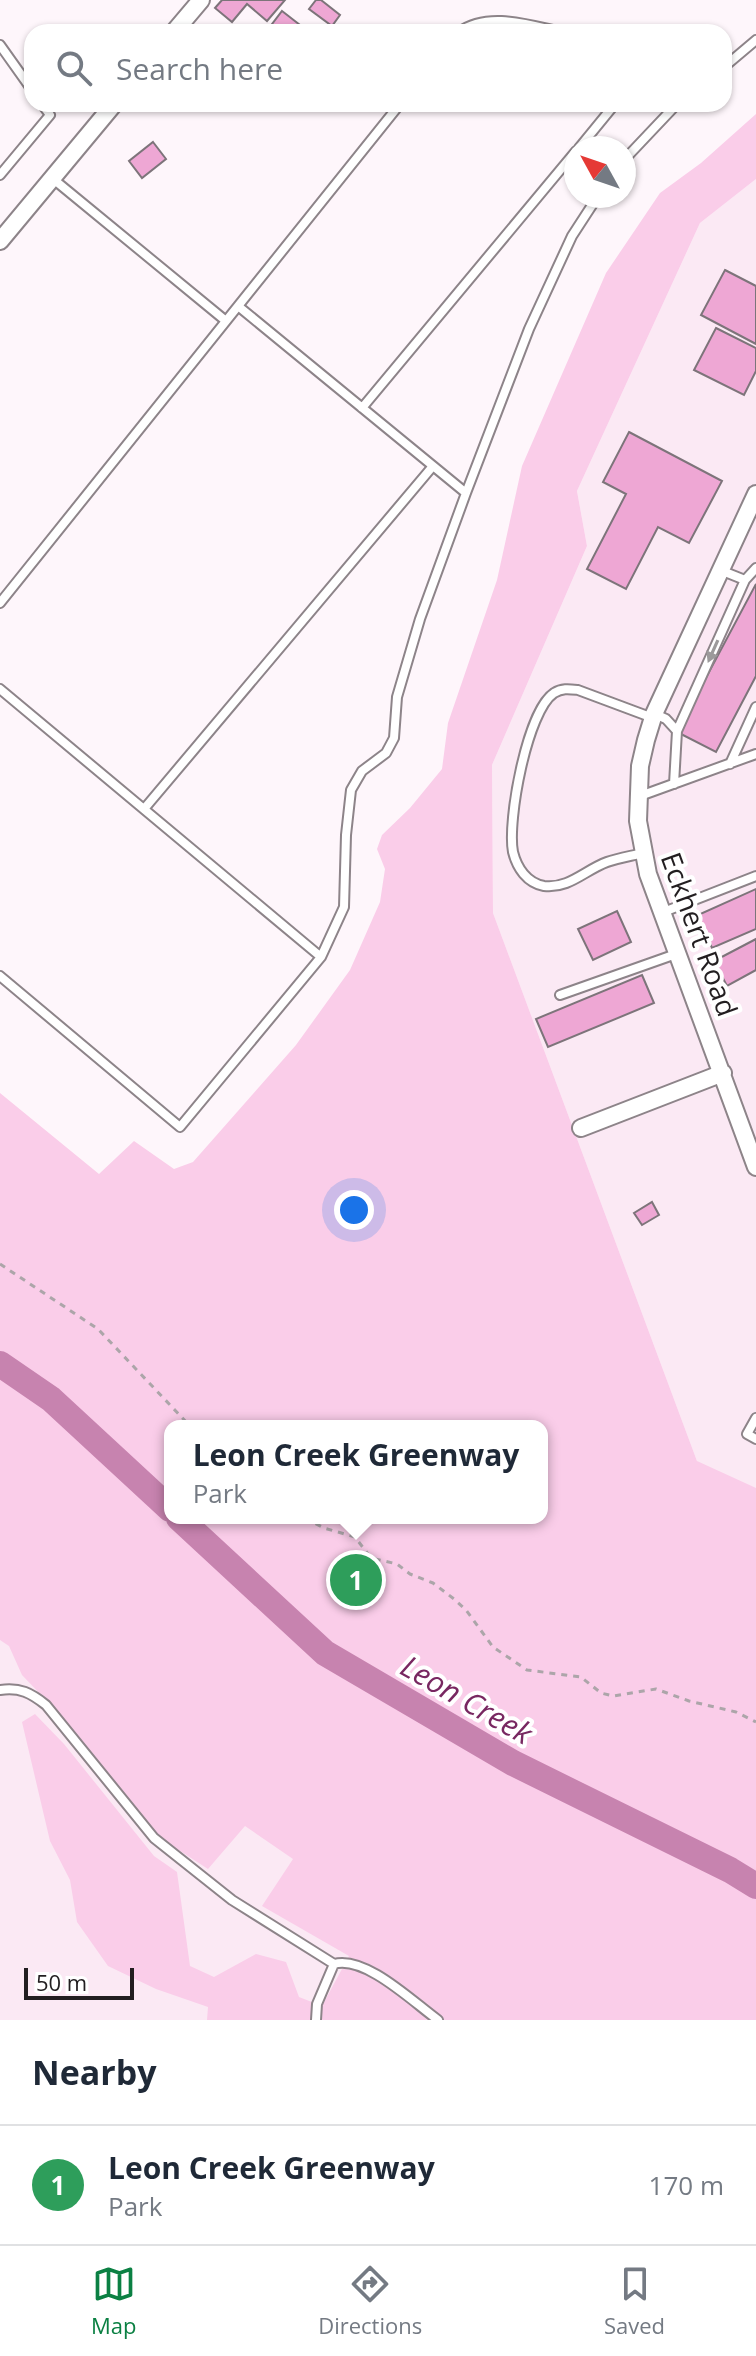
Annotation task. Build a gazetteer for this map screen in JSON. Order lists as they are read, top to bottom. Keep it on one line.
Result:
{"streets":{"street":["Eckhert Road"]},"water":["Leon Creek"],"scale_bar":"50 m","north":"top left","page":{"search":"Search here","popup":["Leon Creek Greenway","Park"],"pins":"1","scale":"50 m","heading":"Nearby","list":[{"mark":"1","name":"Leon Creek Greenway","note":"Park","value":"170 m"}],"nav":["Map","Directions","Saved"]}}
